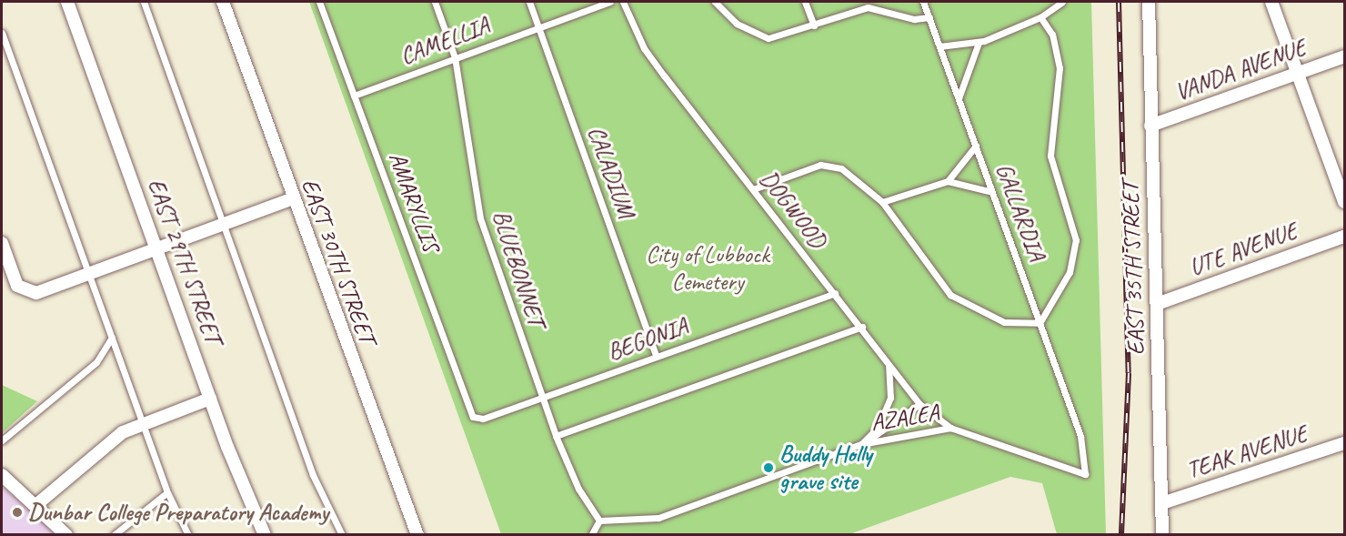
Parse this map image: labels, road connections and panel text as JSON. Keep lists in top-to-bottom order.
{
  "streets": {
    "street": [
      "VANDA AVENUE",
      "UTE AVENUE",
      "EAST 29TH STREET",
      "EAST 30TH STREET",
      "EAST 35TH STREET",
      "TEAK AVENUE"
    ],
    "lane": [
      "CAMELLIA",
      "CALADIUM",
      "AMARYLLIS",
      "DOGWOOD",
      "GALLARDIA",
      "BLUEBONNET",
      "BEGONIA",
      "AZALEA"
    ]
  },
  "crossings": [
    ["CAMELLIA", "CALADIUM"],
    ["CAMELLIA", "AMARYLLIS"],
    ["CAMELLIA", "BLUEBONNET"],
    ["VANDA AVENUE", "EAST 35TH STREET"],
    ["CALADIUM", "BEGONIA"],
    ["AMARYLLIS", "BEGONIA"],
    ["DOGWOOD", "BEGONIA"],
    ["DOGWOOD", "AZALEA"],
    ["GALLARDIA", "AZALEA"],
    ["UTE AVENUE", "EAST 35TH STREET"],
    ["BLUEBONNET", "BEGONIA"],
    ["BLUEBONNET", "AZALEA"],
    ["EAST 35TH STREET", "TEAK AVENUE"]
  ],
  "parks": ["City of Lubbock Cemetery"],
  "places": ["Buddy Holly grave site", "Dunbar College Preparatory Academy"]
}
